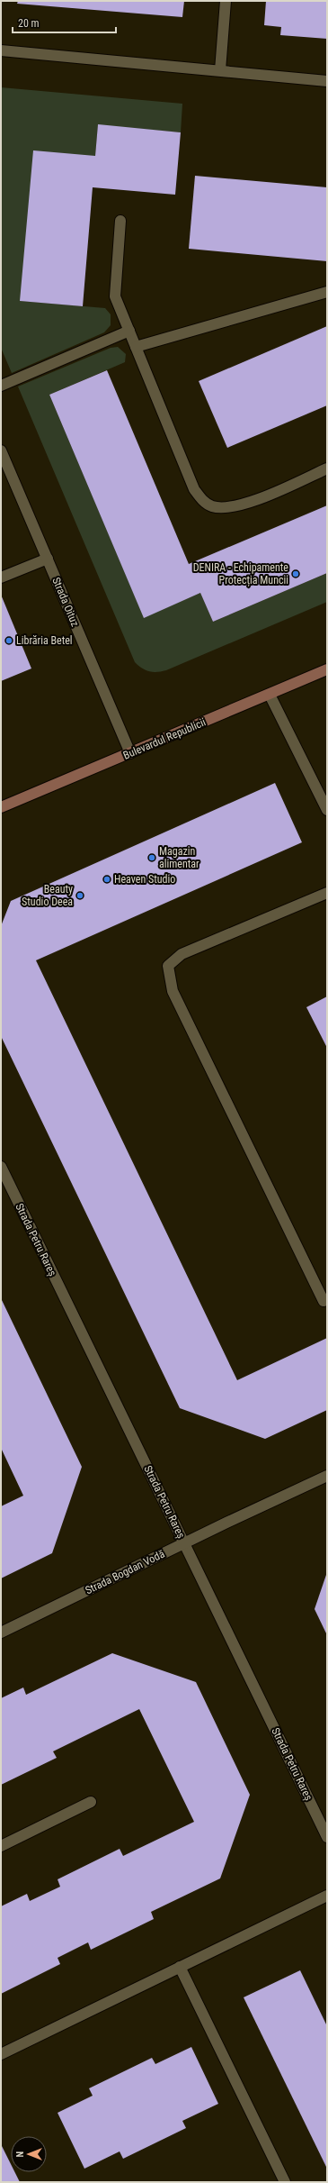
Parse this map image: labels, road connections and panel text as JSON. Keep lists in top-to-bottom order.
{
  "streets": {
    "street": [
      "Strada Oituz",
      "Bulevardul Republicii",
      "Strada Petru Rareș",
      "Strada Bogdan Vodă"
    ]
  },
  "crossings": [
    ["Strada Oituz", "Bulevardul Republicii"],
    ["Strada Petru Rareș", "Strada Bogdan Vodă"]
  ],
  "places": [
    "DENIRA - Echipamente Protecția Muncii",
    "Librăria Betel",
    "Magazin alimentar",
    "Heaven Studio",
    "Beauty Studio Deea"
  ],
  "scale_bar": "20 m",
  "north": "left"
}
